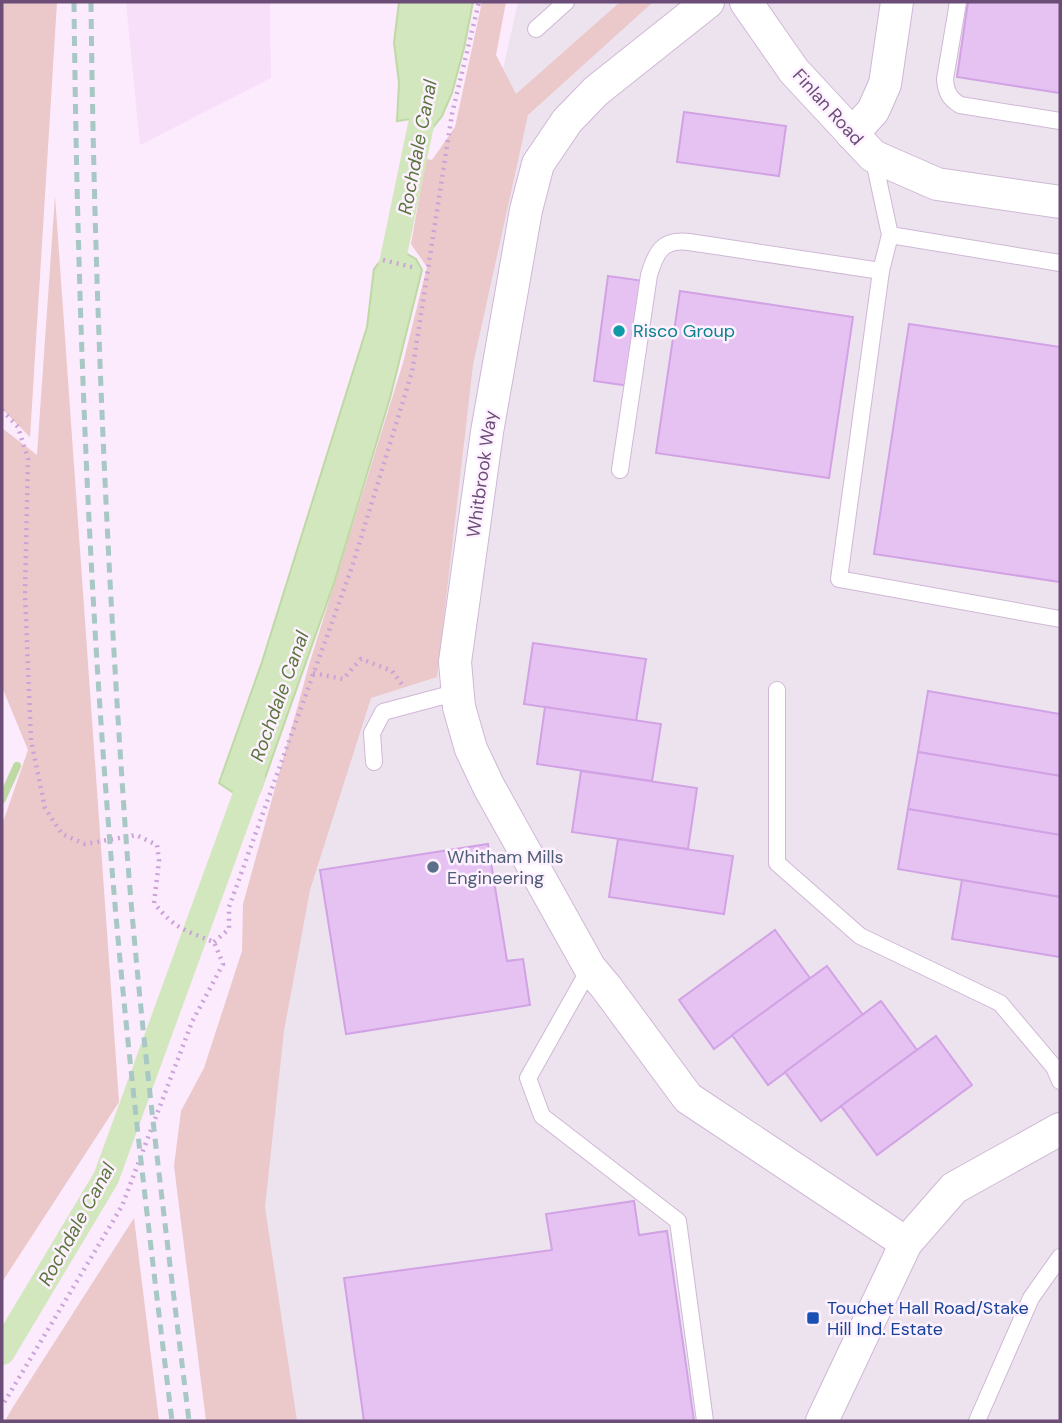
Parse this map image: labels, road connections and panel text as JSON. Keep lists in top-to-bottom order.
{
  "streets": {
    "street": ["Finlan Road", "Whitbrook Way"]
  },
  "water": ["Rochdale Canal"],
  "places": {
    "other": ["Risco Group", "Whitham Mills Engineering"],
    "transit": ["Touchet Hall Road/Stake Hill Ind. Estate"]
  }
}
